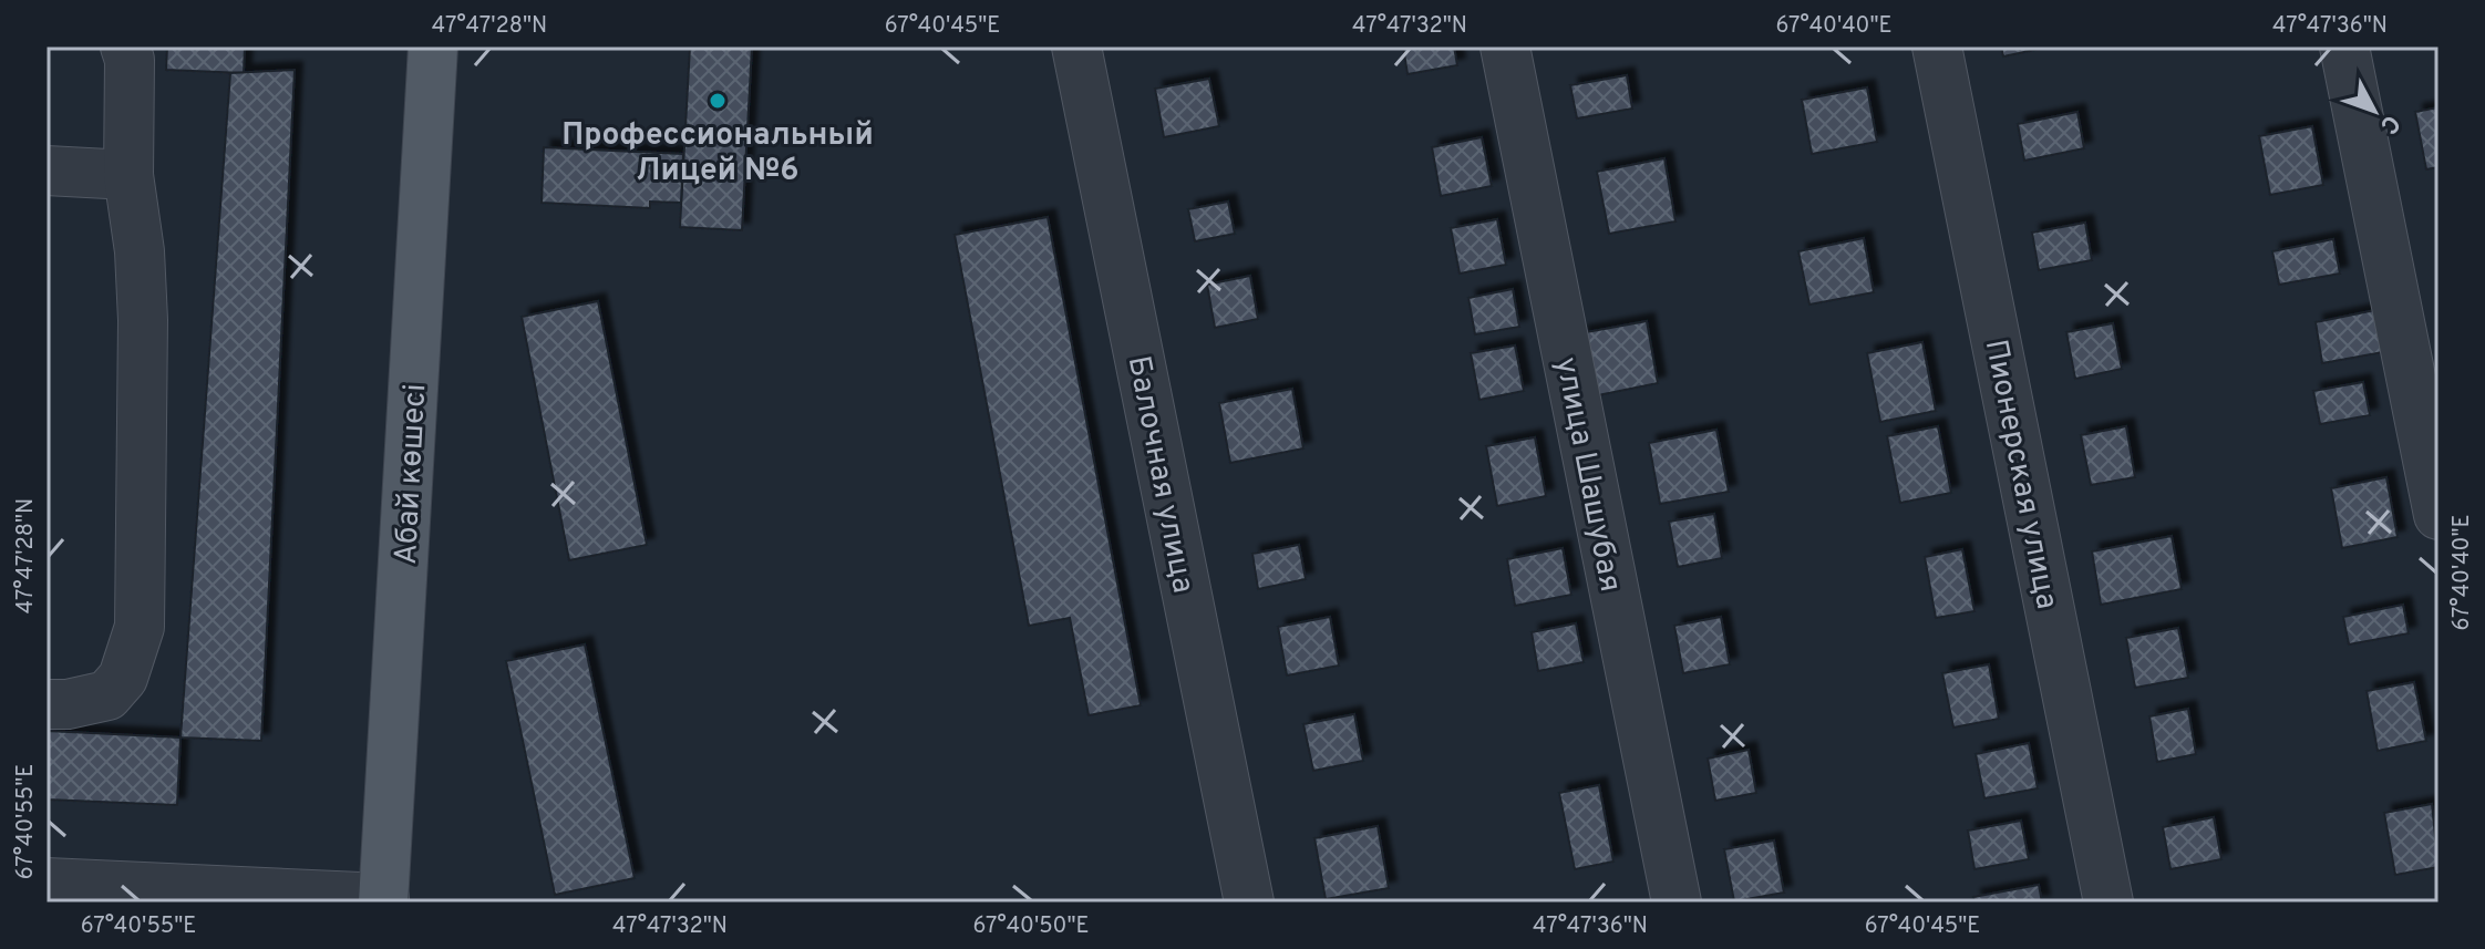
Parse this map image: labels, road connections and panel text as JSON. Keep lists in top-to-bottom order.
{
  "streets": {
    "main road": ["Абай көшесі"],
    "street": ["Балочная улица", "улица Шашубая", "Пионерская улица"]
  },
  "places": ["Профессиональный Лицей №6"],
  "north": "bottom right",
  "coordinates": [
    "47°47'28\"N",
    "67°40'45\"E",
    "47°47'32\"N",
    "67°40'40\"E",
    "47°47'36\"N",
    "67°40'55\"E",
    "67°40'50\"E"
  ]
}
